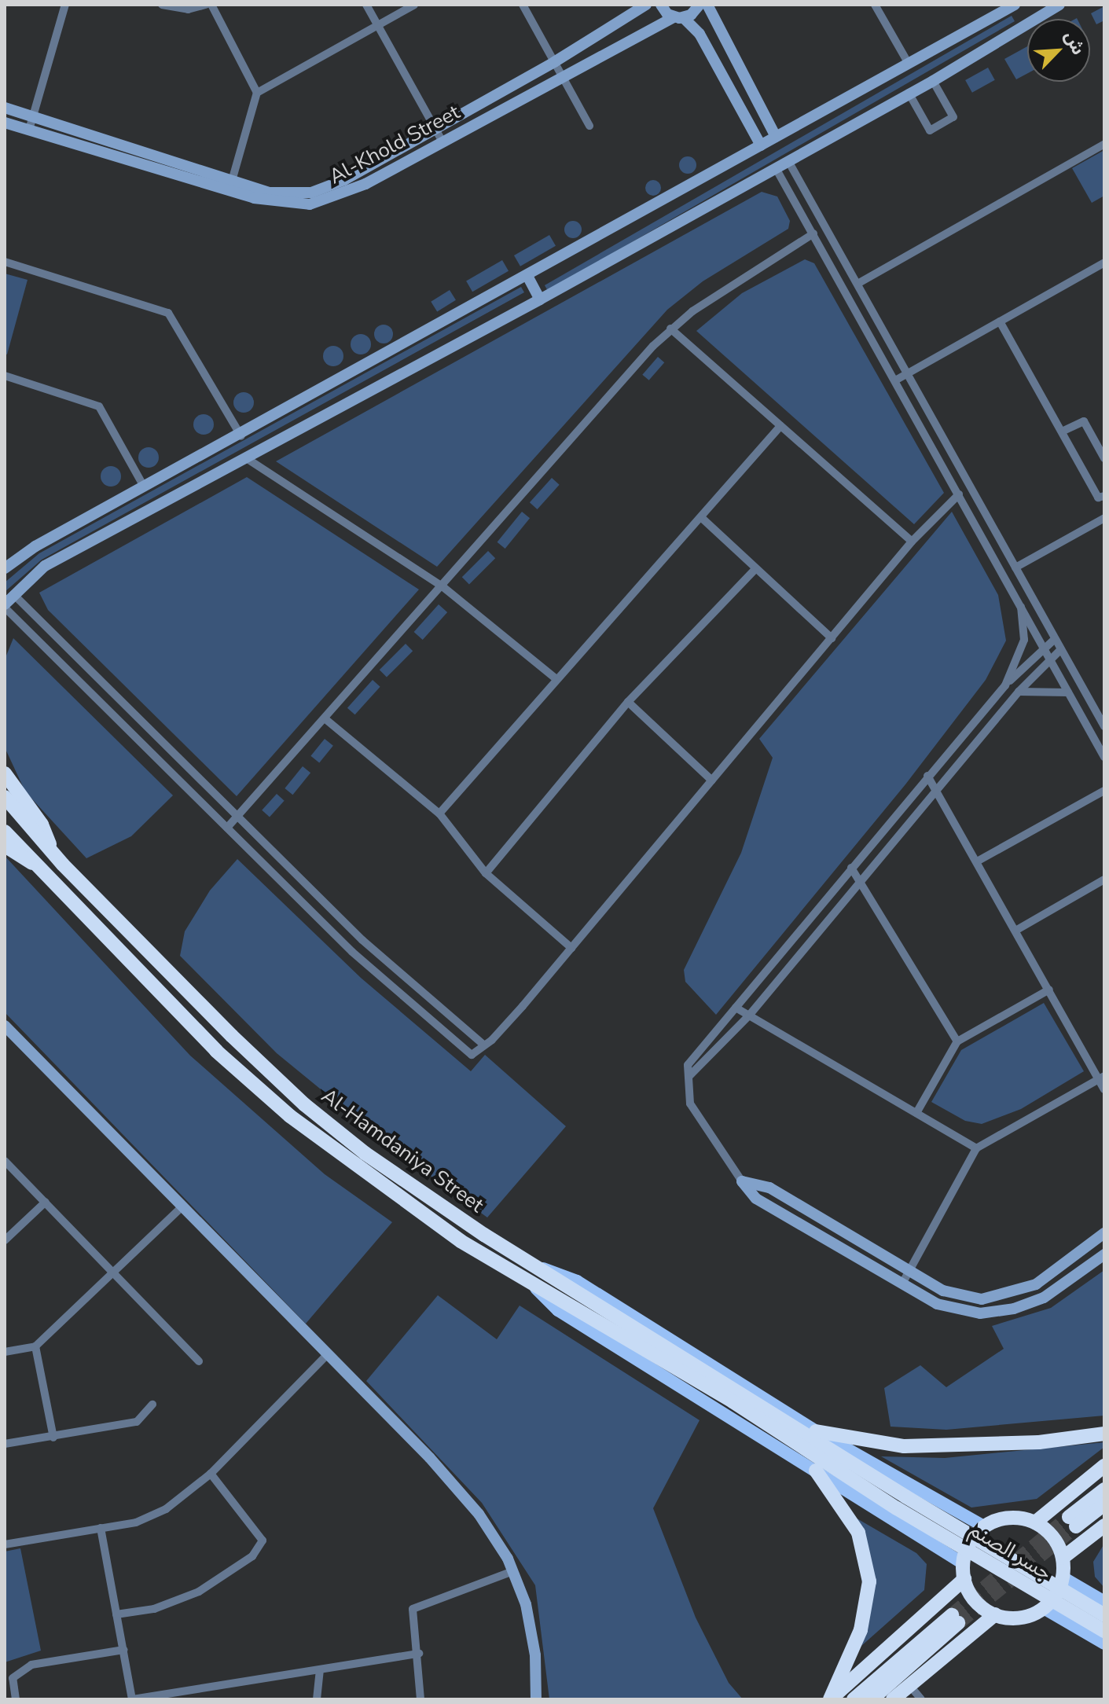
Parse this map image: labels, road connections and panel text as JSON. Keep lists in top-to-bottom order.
{
  "streets": {
    "highway": ["Al-Hamdaniya Street", "جسر الصنم"],
    "street": ["Al-Khold Street"]
  },
  "crossings": [
    ["Al-Hamdaniya Street", "جسر الصنم"]
  ],
  "north": "top right"
}
